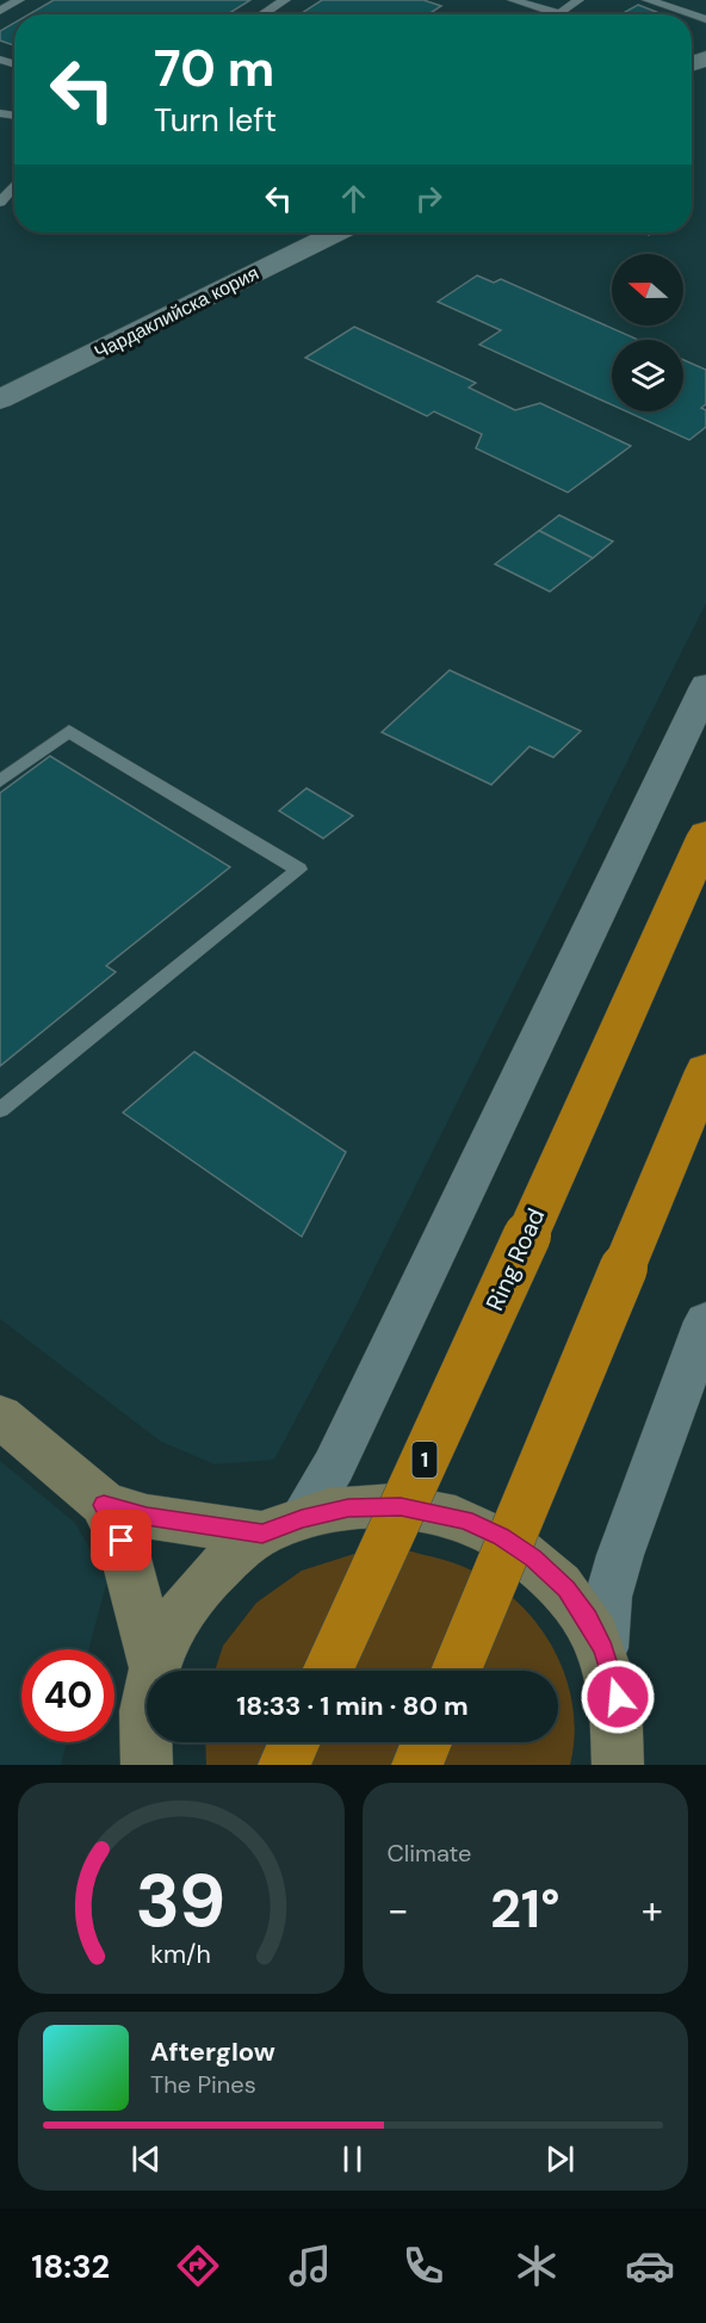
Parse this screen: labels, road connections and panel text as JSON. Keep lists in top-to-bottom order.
{
  "streets": {
    "highway": ["Ring Road", "1"],
    "street": ["Чардаклийска кория"]
  },
  "north": "left",
  "page": {
    "turn": ["70 m", "Turn left"],
    "limit": "40",
    "trip": "18:33 · 1 min · 80 m",
    "tile": "Climate",
    "heat": ["−", "21°", "+"],
    "song": ["Afterglow", "The Pines"],
    "tabs": "18:32",
    "gauge": ["39", "km/h"]
  }
}
